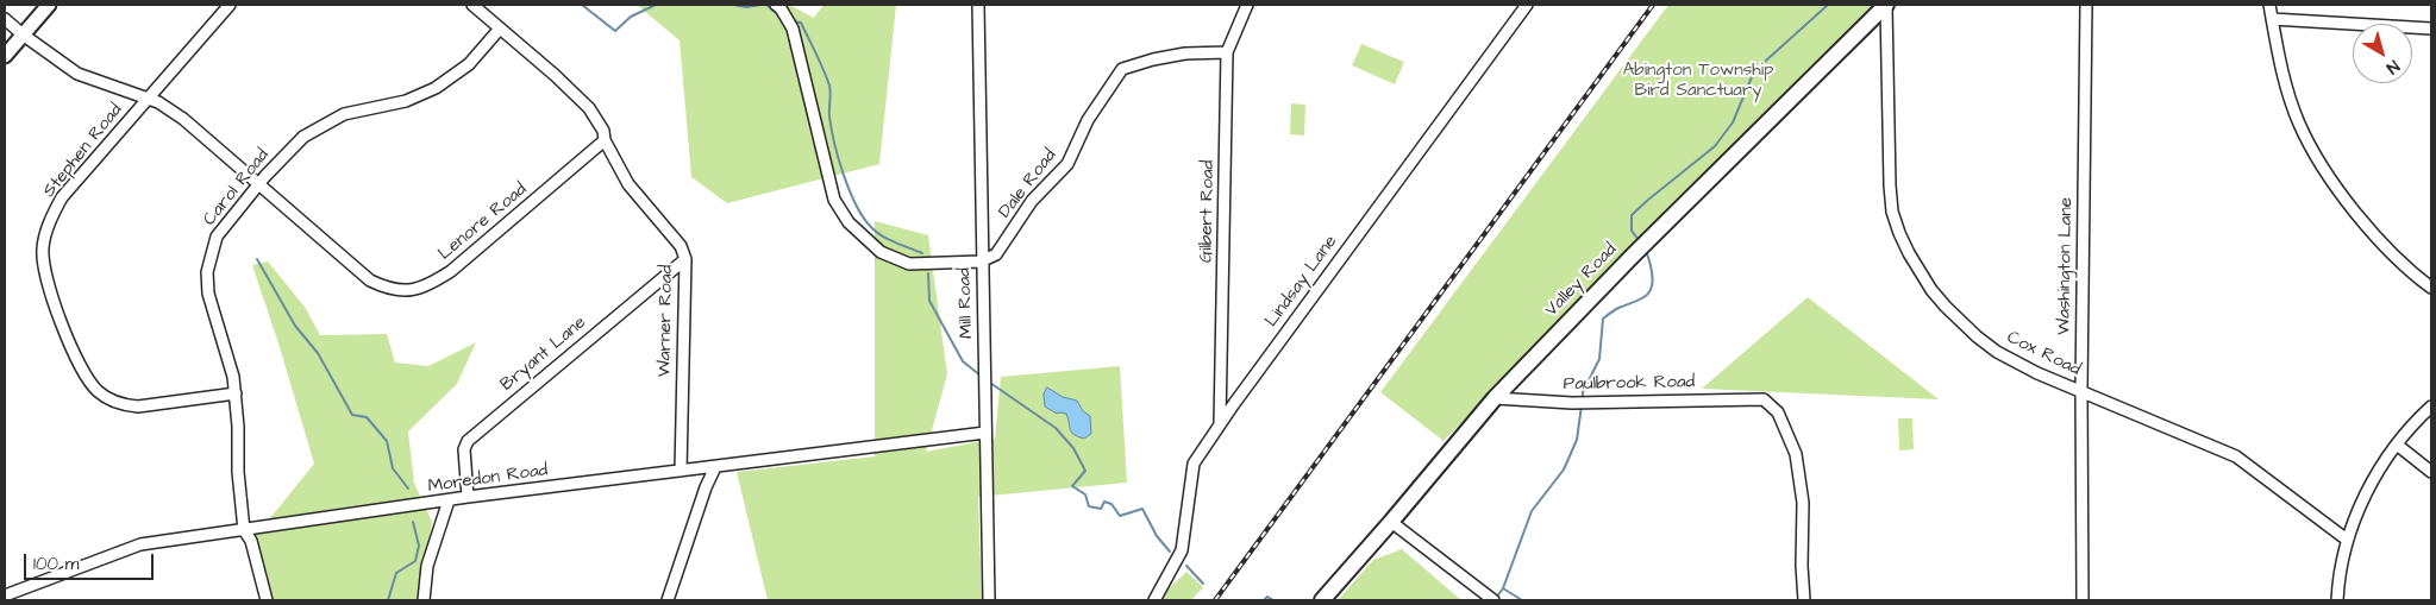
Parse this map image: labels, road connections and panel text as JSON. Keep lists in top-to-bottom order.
{
  "streets": {
    "main road": ["Valley Road"],
    "street": [
      "Stephen Road",
      "Dale Road",
      "Carol Road",
      "Gilbert Road",
      "Lenore Road",
      "Washington Lane",
      "Lindsay Lane",
      "Mill Road",
      "Warner Road",
      "Bryant Lane",
      "Cox Road",
      "Paulbrook Road",
      "Moredon Road"
    ]
  },
  "crossings": [
    ["Stephen Road", "Carol Road"],
    ["Dale Road", "Gilbert Road"],
    ["Dale Road", "Mill Road"],
    ["Carol Road", "Lenore Road"],
    ["Carol Road", "Warner Road"],
    ["Carol Road", "Moredon Road"],
    ["Gilbert Road", "Lindsay Lane"],
    ["Lenore Road", "Warner Road"],
    ["Washington Lane", "Cox Road"],
    ["Valley Road", "Cox Road"],
    ["Valley Road", "Paulbrook Road"],
    ["Mill Road", "Moredon Road"],
    ["Warner Road", "Bryant Lane"],
    ["Warner Road", "Moredon Road"],
    ["Bryant Lane", "Moredon Road"]
  ],
  "parks": ["Abington Township Bird Sanctuary"],
  "scale_bar": "100 m",
  "north": "bottom right"
}
